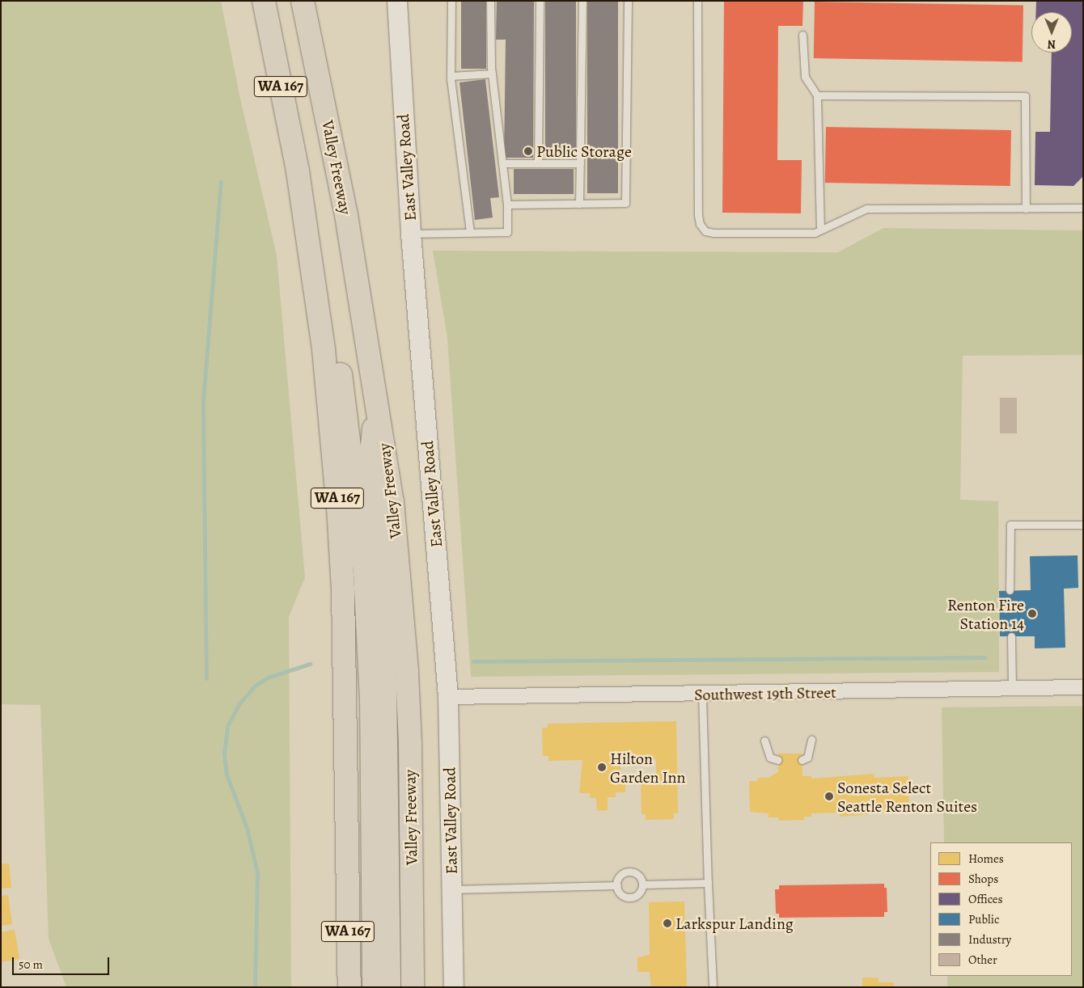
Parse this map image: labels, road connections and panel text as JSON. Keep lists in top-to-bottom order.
{
  "streets": {
    "highway": ["WA 167", "Valley Freeway"],
    "street": ["East Valley Road", "Southwest 19th Street"]
  },
  "crossings": [
    ["East Valley Road", "Southwest 19th Street"]
  ],
  "places": [
    "Public Storage",
    "Renton Fire Station 14",
    "Hilton Garden Inn",
    "Sonesta Select Seattle Renton Suites",
    "Larkspur Landing"
  ],
  "legend": [
    "Homes",
    "Shops",
    "Offices",
    "Public",
    "Industry",
    "Other"
  ],
  "scale_bar": "50 m",
  "north": "bottom"
}
